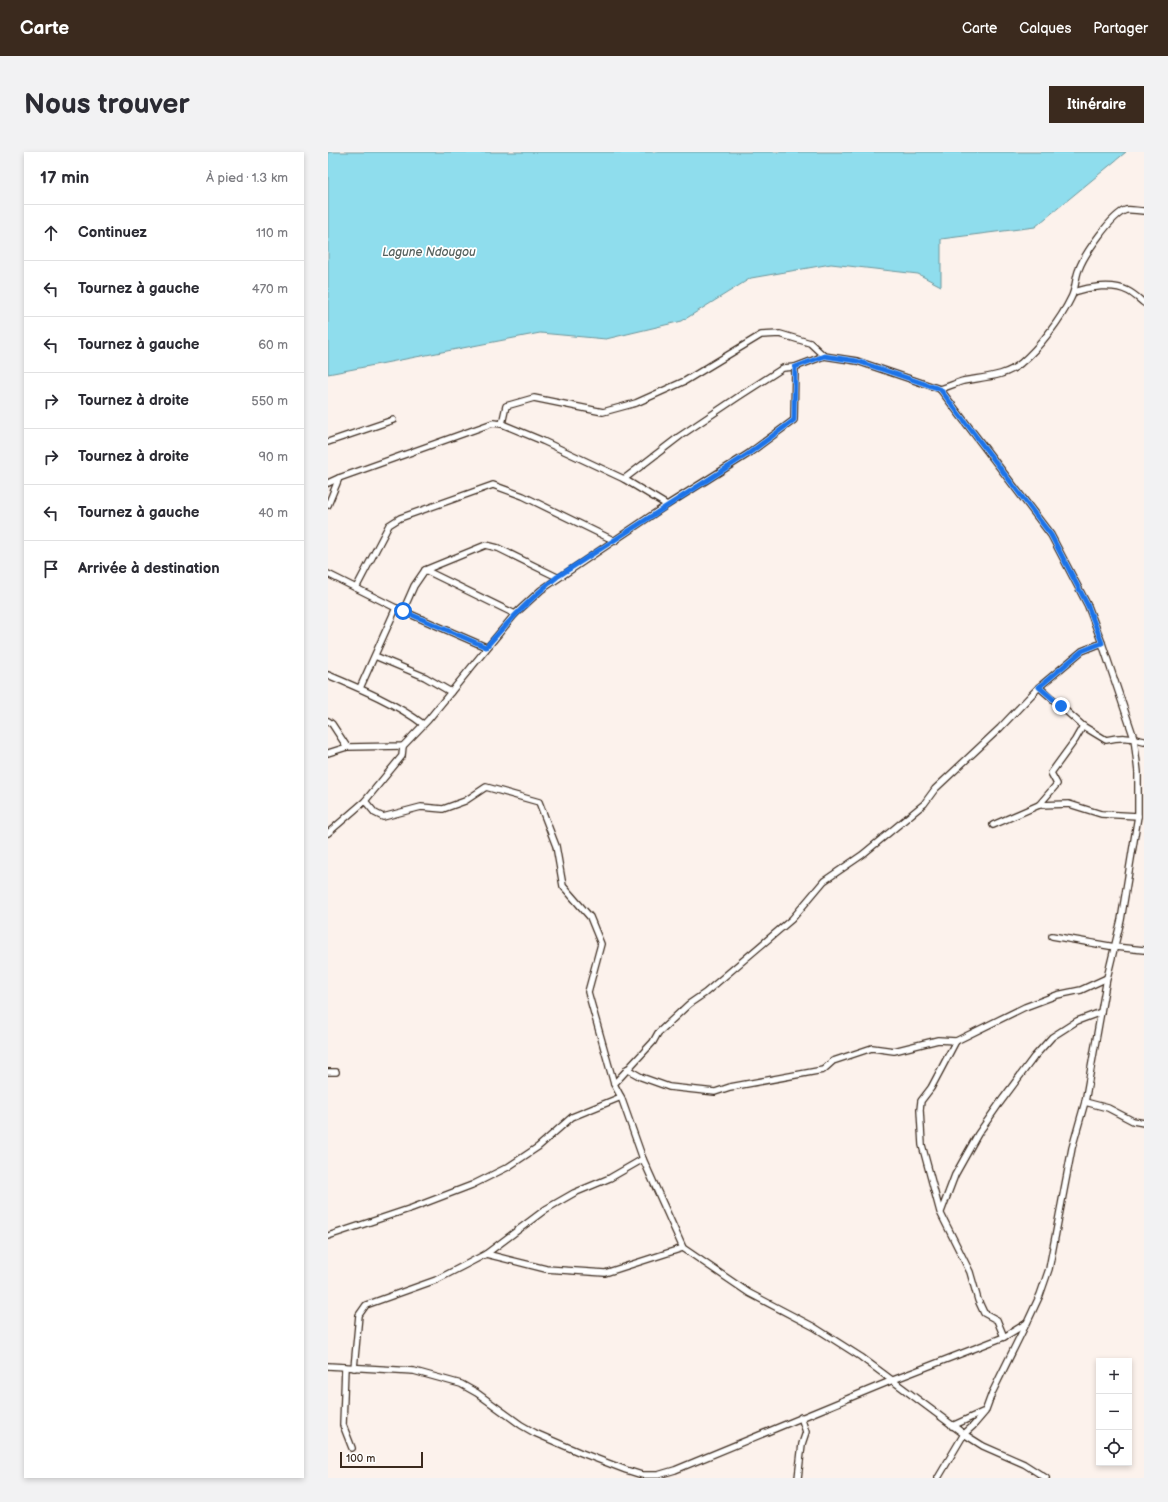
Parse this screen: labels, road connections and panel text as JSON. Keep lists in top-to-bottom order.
{
  "water": ["Lagune Ndougou"],
  "scale_bar": "100 m",
  "page": {
    "header": "Carte",
    "nav": ["Carte", "Calques", "Partager"],
    "buttons": "Itinéraire",
    "title": "Nous trouver",
    "heading": ["17 min", "À pied · 1.3 km"],
    "list": [
      ["Continuez", "110 m"],
      ["Tournez à gauche", "470 m"],
      ["Tournez à gauche", "60 m"],
      ["Tournez à droite", "550 m"],
      ["Tournez à droite", "90 m"],
      ["Tournez à gauche", "40 m"],
      "Arrivée à destination"
    ],
    "map_buttons": ["+", "−"],
    "scale": "100 m"
  }
}
